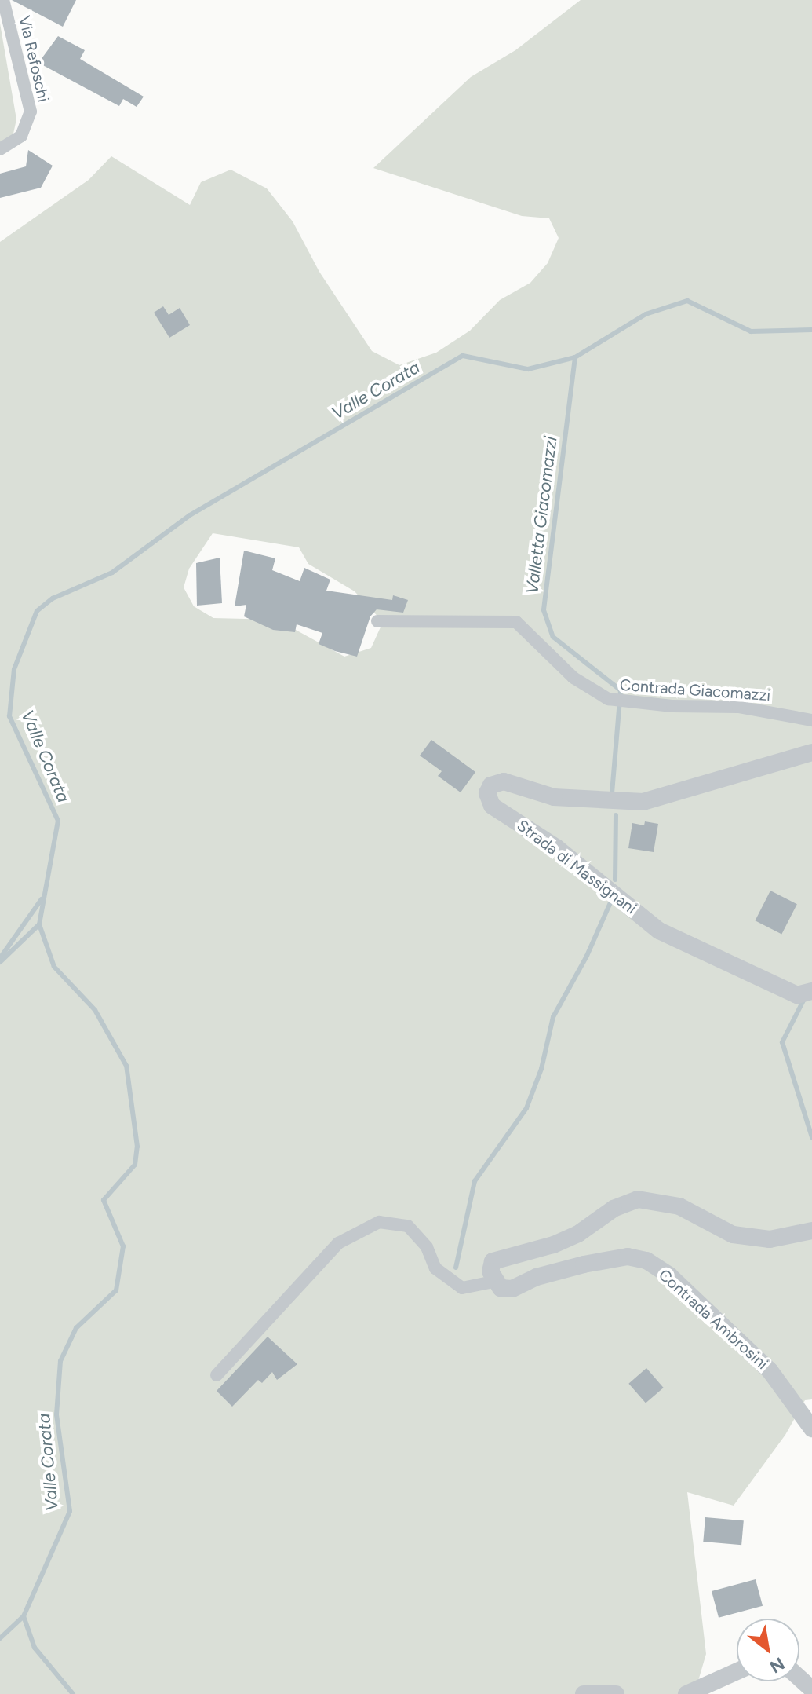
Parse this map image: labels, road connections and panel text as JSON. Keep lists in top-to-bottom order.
{
  "streets": {
    "street": [
      "Via Refoschi",
      "Contrada Giacomazzi",
      "Strada di Massignani",
      "Contrada Ambrosini"
    ]
  },
  "water": ["Valle Corata", "Valletta Giacomazzi"],
  "north": "bottom right"
}
